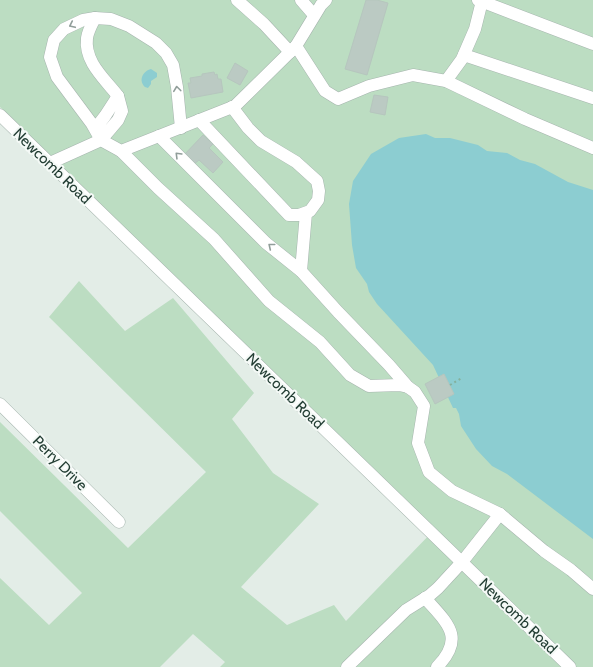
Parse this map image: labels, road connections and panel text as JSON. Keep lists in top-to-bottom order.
{
  "streets": {
    "street": ["Newcomb Road", "Perry Drive"]
  }
}
